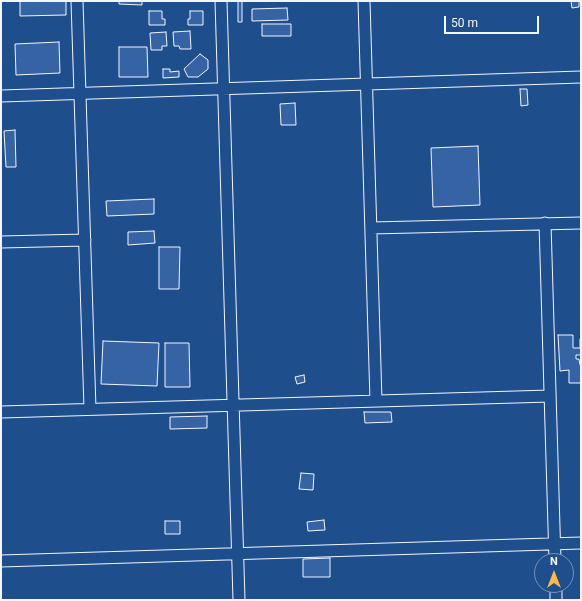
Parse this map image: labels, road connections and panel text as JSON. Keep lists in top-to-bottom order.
{
  "scale_bar": "50 m",
  "north": "top"
}
